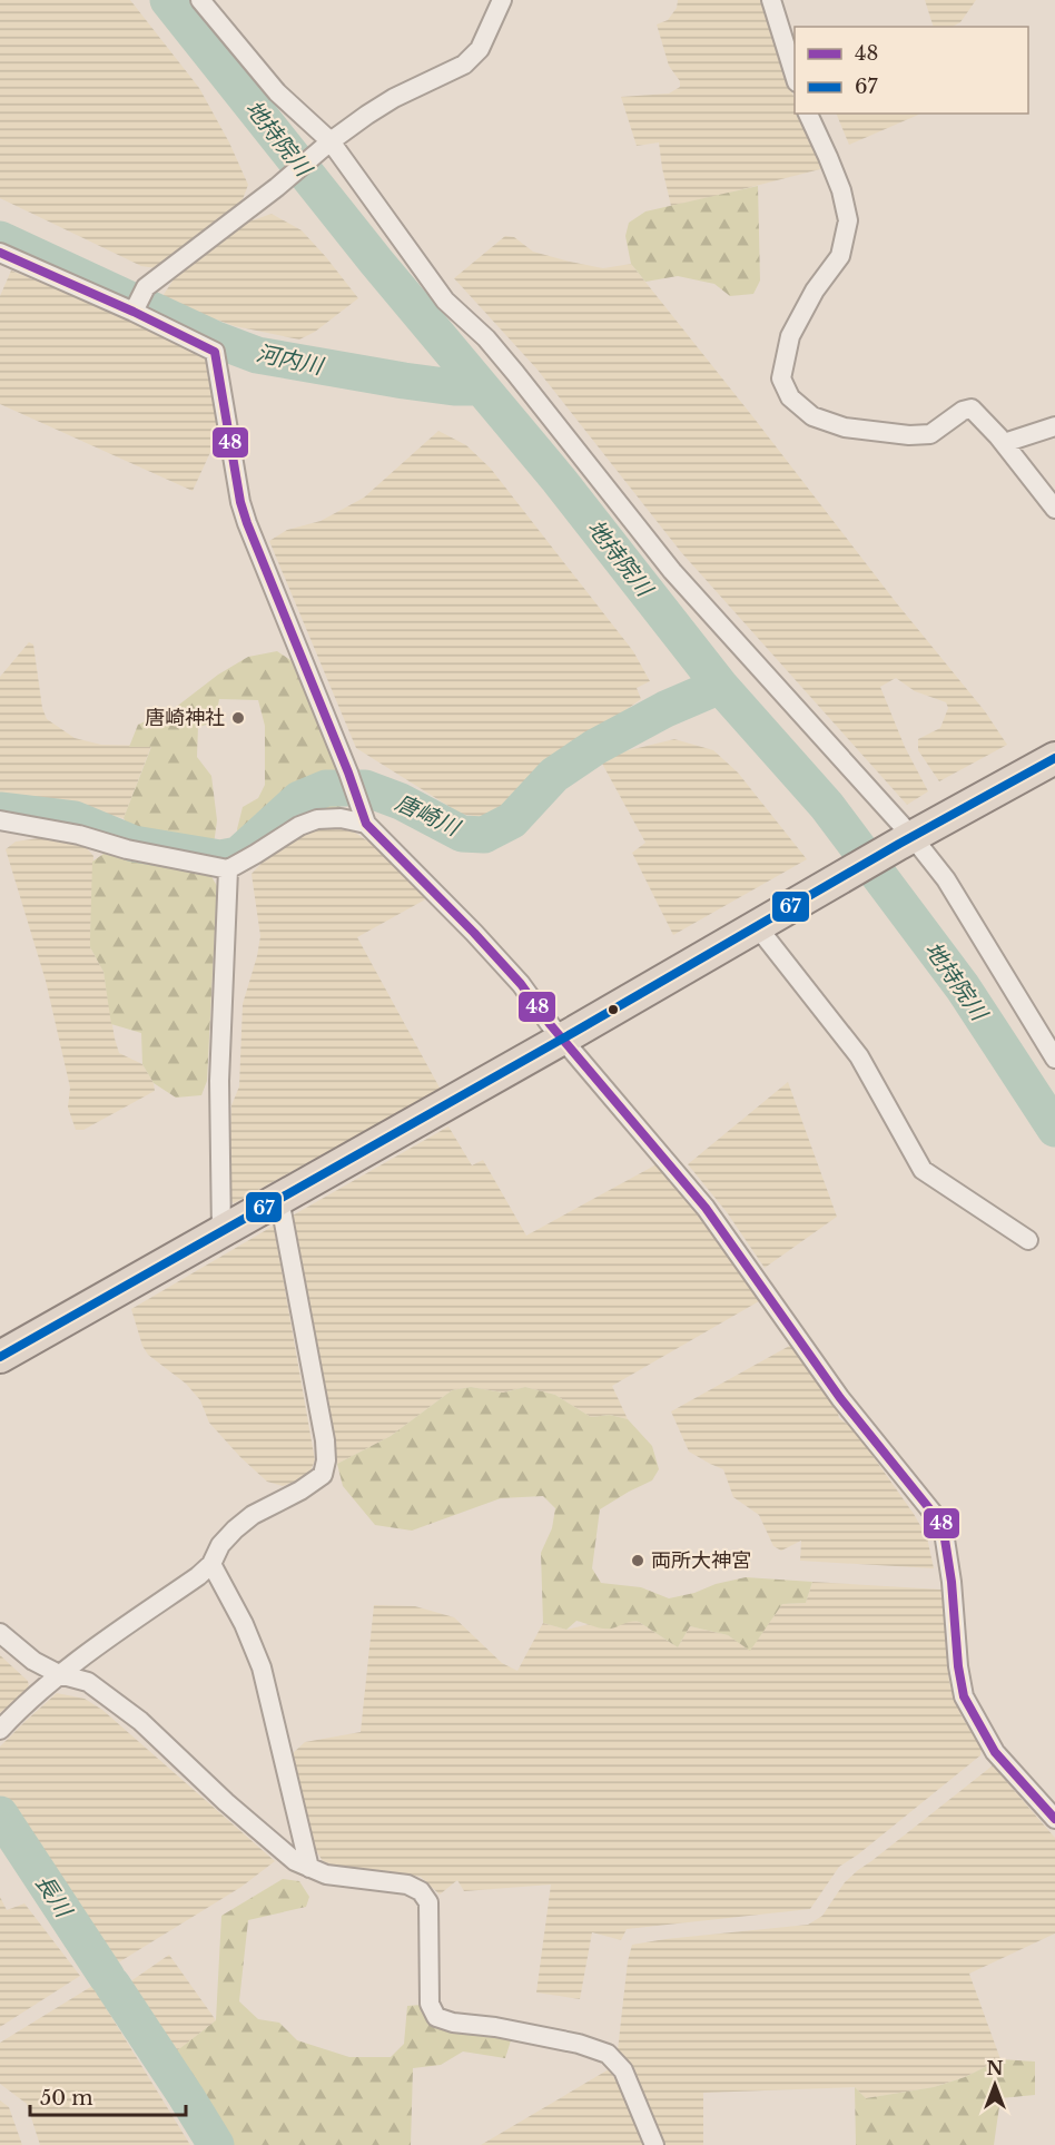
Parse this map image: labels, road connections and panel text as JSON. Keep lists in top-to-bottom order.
{
  "water": [
    "地持院川",
    "河内川",
    "唐崎川",
    "長川"
  ],
  "places": ["唐崎神社", "両所大神宮"],
  "lines": ["transit line 48", "transit line 67"],
  "legend": ["48", "67"],
  "scale_bar": "50 m",
  "north": "top"
}
